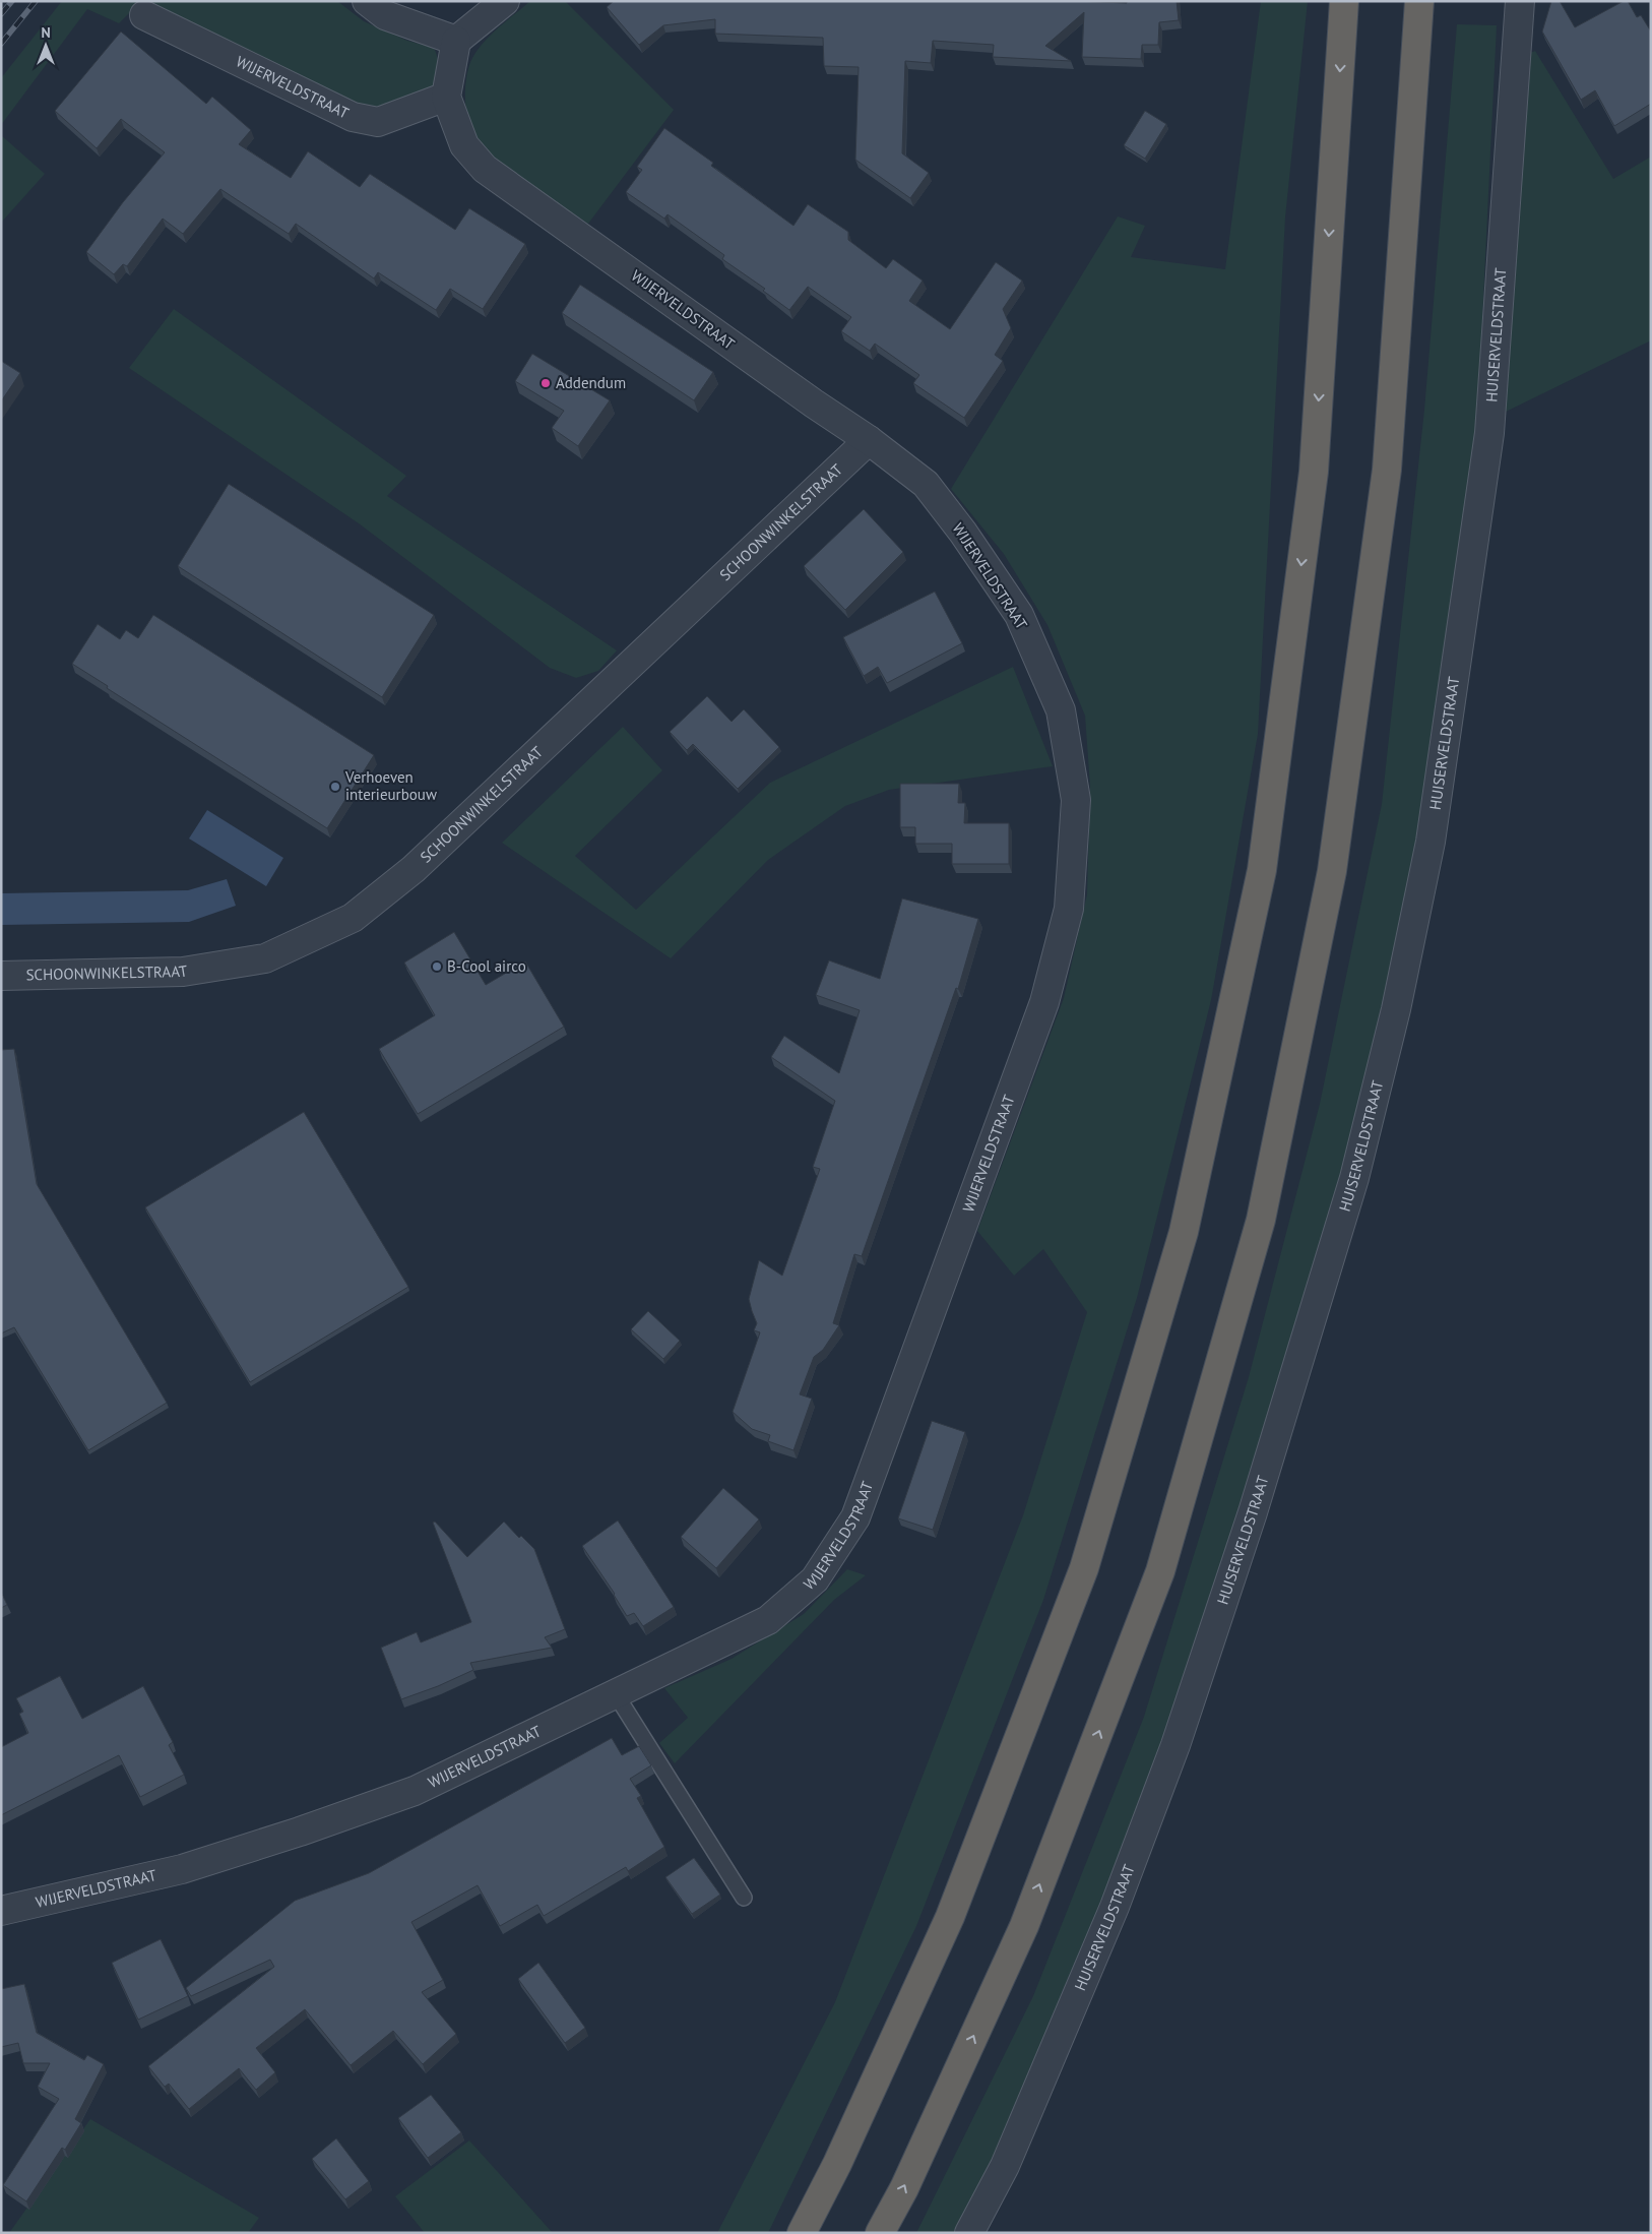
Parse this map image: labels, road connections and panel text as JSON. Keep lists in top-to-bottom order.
{
  "streets": {
    "street": ["WIJERVELDSTRAAT", "HUISERVELDSTRAAT", "SCHOONWINKELSTRAAT"]
  },
  "crossings": [
    ["WIJERVELDSTRAAT", "SCHOONWINKELSTRAAT"]
  ],
  "places": ["Addendum", "Verhoeven interieurbouw", "B-Cool airco"],
  "north": "top"
}
